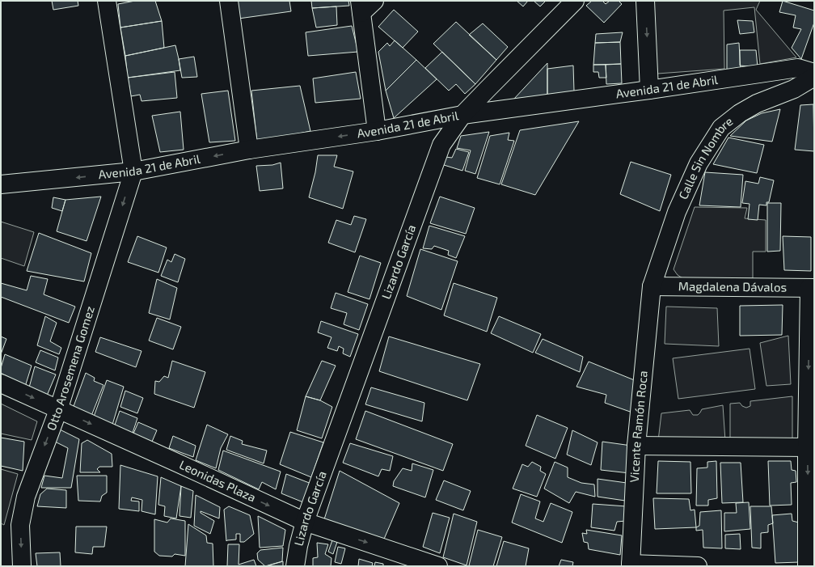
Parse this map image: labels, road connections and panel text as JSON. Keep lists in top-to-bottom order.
{
  "streets": {
    "street": [
      "Avenida 21 de Abril",
      "Calle Sin Nombre",
      "Lizardo García",
      "Magdalena Dávalos",
      "Otto Arosemena Gomez",
      "Vicente Ramón Roca",
      "Leonidas Plaza"
    ]
  },
  "crossings": [
    ["Avenida 21 de Abril", "Lizardo García"],
    ["Avenida 21 de Abril", "Otto Arosemena Gomez"],
    ["Calle Sin Nombre", "Magdalena Dávalos"],
    ["Calle Sin Nombre", "Vicente Ramón Roca"],
    ["Lizardo García", "Leonidas Plaza"],
    ["Magdalena Dávalos", "Vicente Ramón Roca"],
    ["Otto Arosemena Gomez", "Leonidas Plaza"]
  ],
  "one_way": ["Avenida 21 de Abril", "Otto Arosemena Gomez", "Leonidas Plaza"]
}
